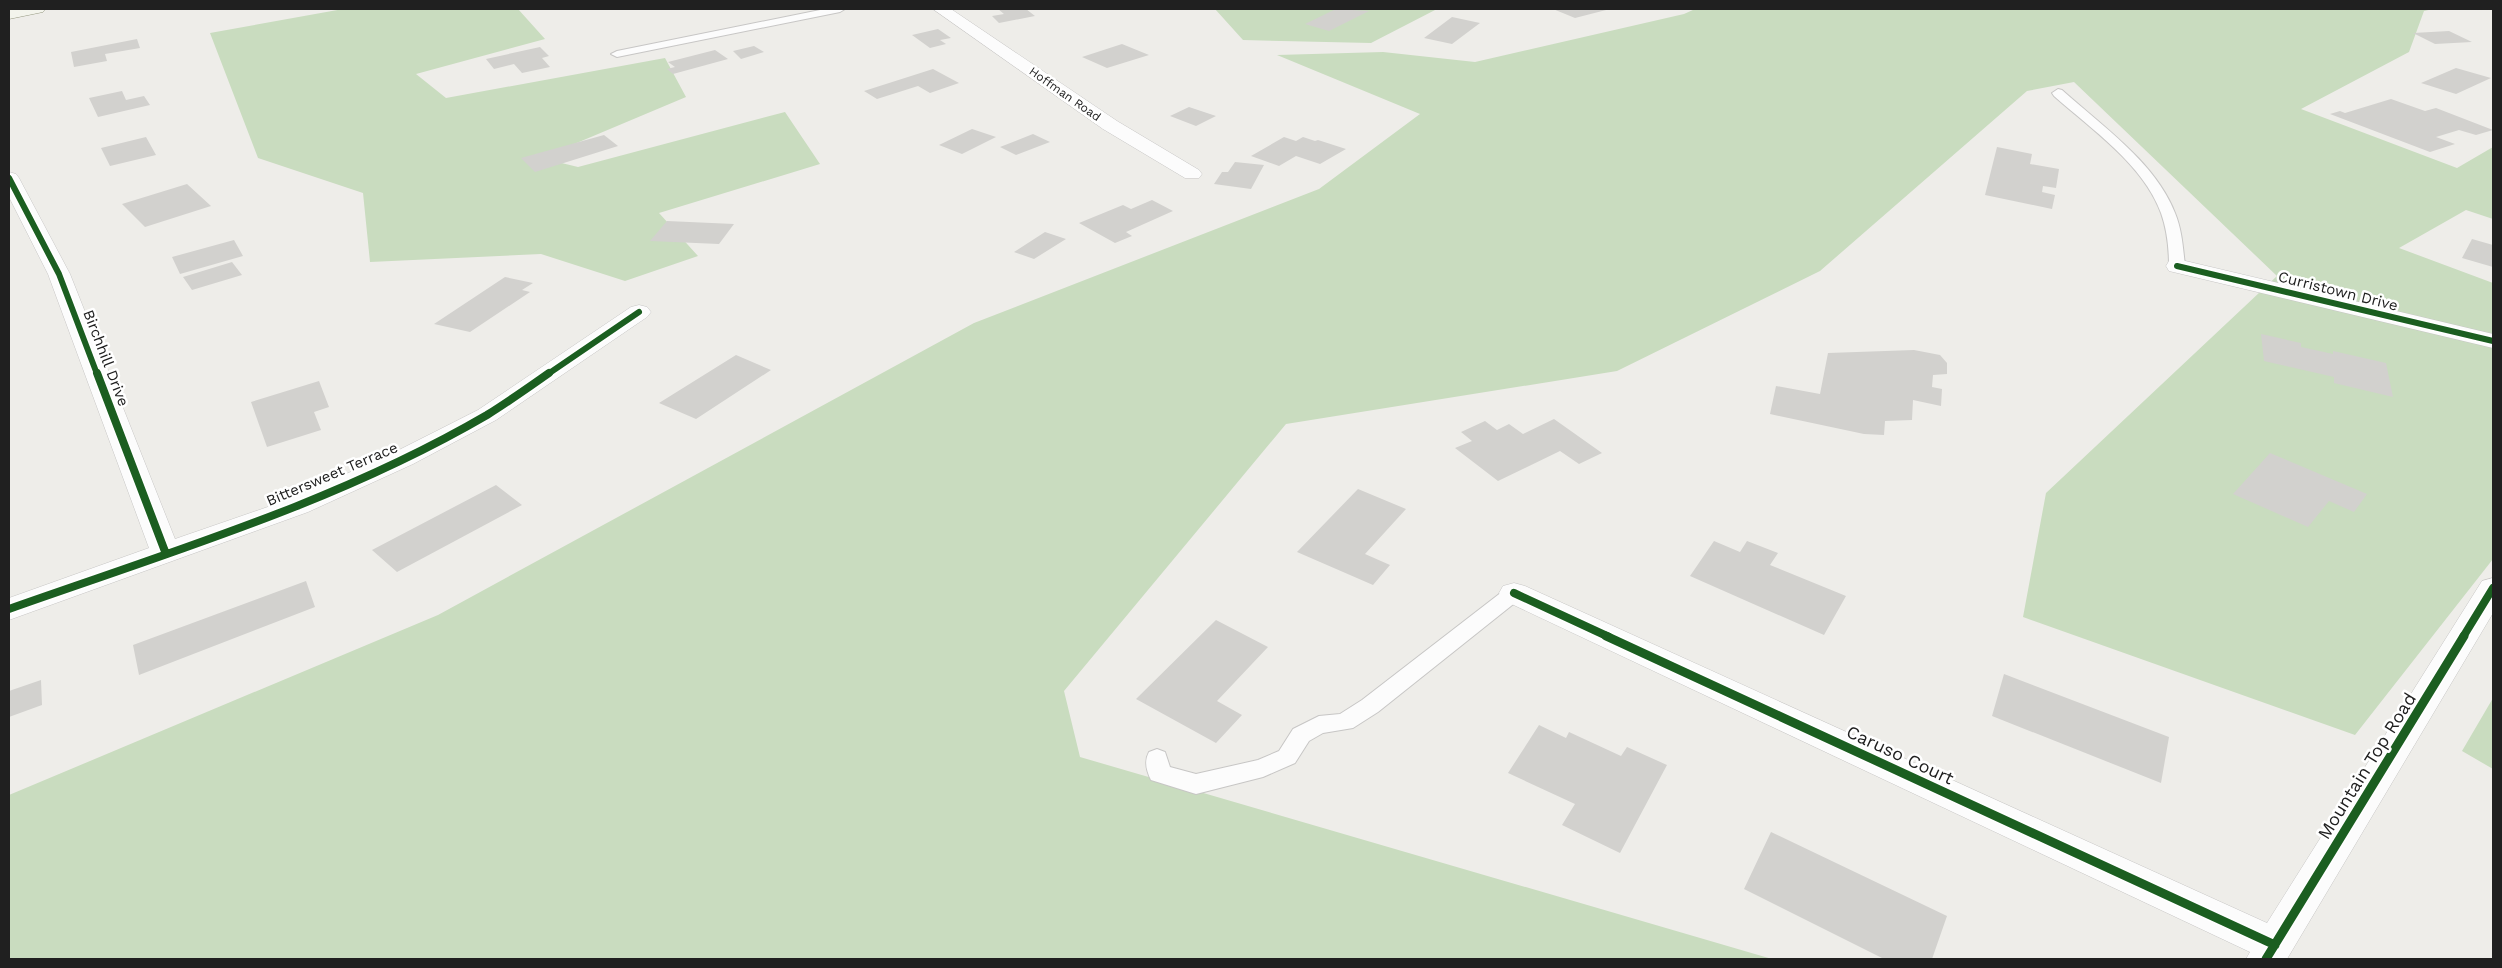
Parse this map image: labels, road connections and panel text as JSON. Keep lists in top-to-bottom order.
{
  "streets": {
    "street": [
      "Hoffman Road",
      "Curristown Drive",
      "Birchhill Drive",
      "Bittersweet Terrace",
      "Caruso Court",
      "Mountain Top Road"
    ]
  },
  "crossings": [
    ["Birchhill Drive", "Bittersweet Terrace"],
    ["Caruso Court", "Mountain Top Road"]
  ]
}
